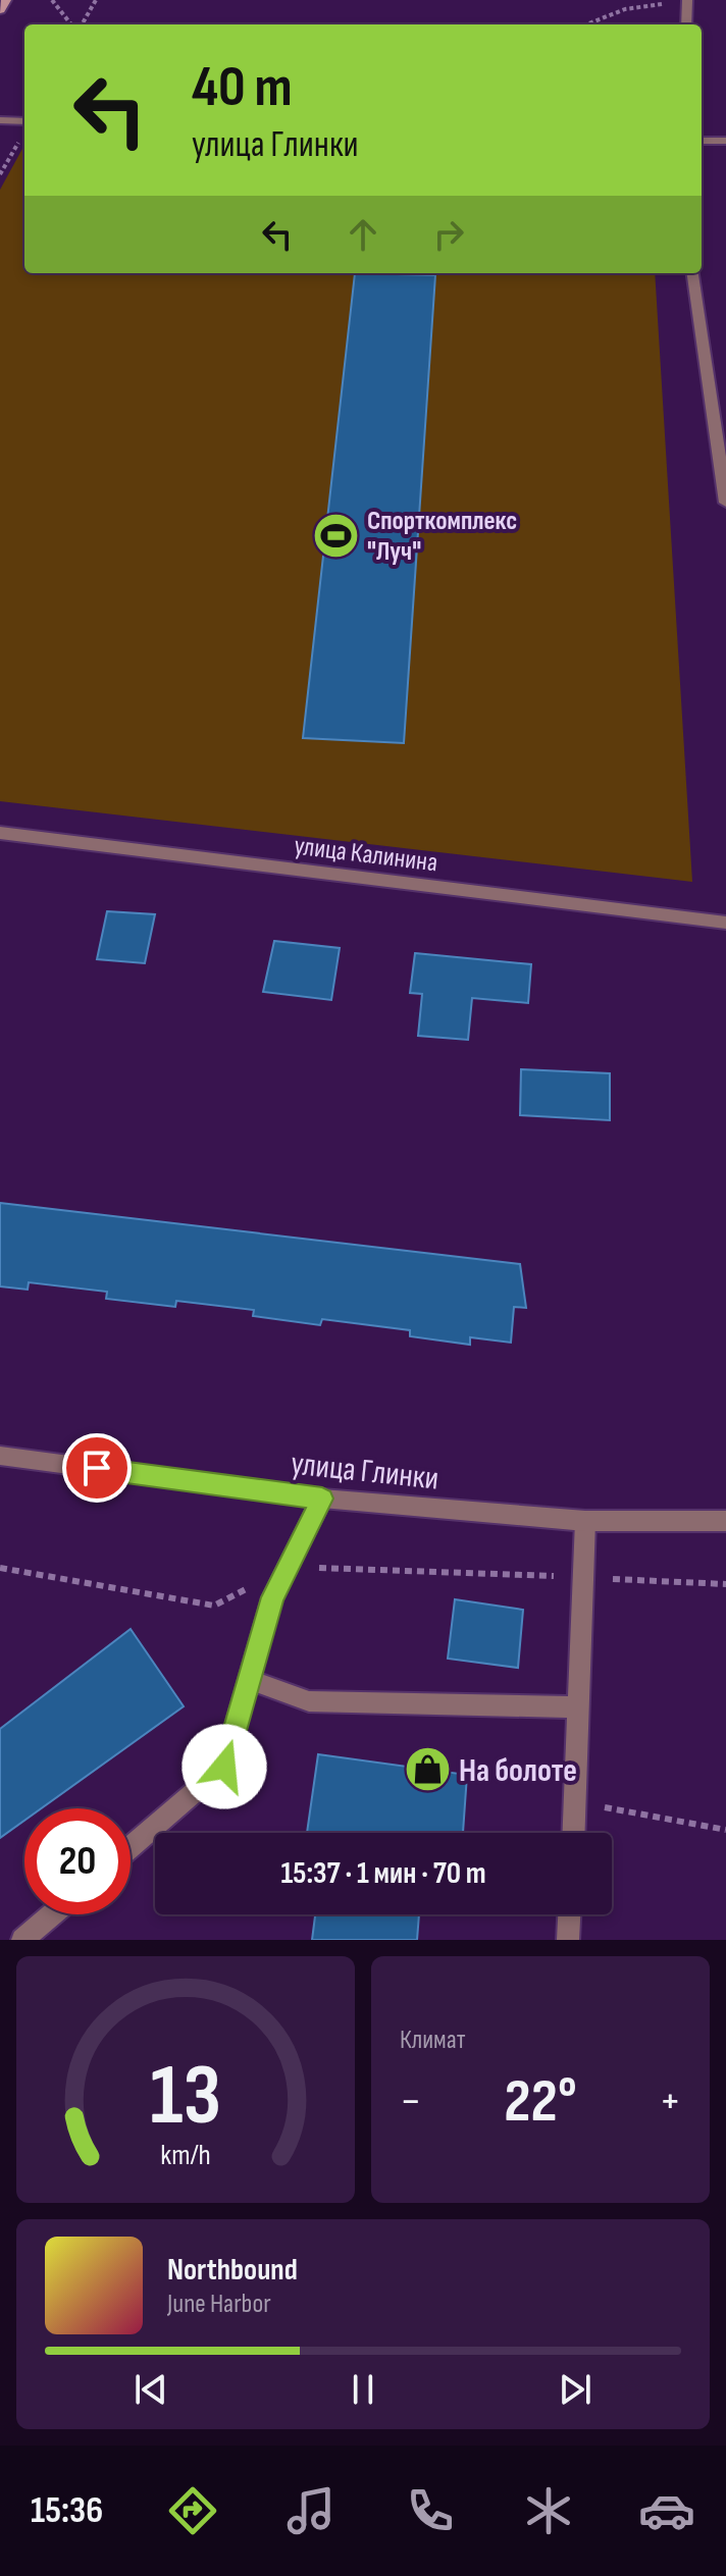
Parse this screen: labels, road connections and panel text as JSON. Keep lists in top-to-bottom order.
{
  "streets": {
    "street": ["улица Калинина", "улица Глинки"]
  },
  "places": {
    "sports": ["Спорткомплекс \"Луч\""],
    "shop": ["На болоте"]
  },
  "page": {
    "turn": ["40 m", "улица Глинки"],
    "limit": "20",
    "trip": "15:37 · 1 мин · 70 m",
    "tile": "Климат",
    "heat": ["−", "22°", "+"],
    "song": ["Northbound", "June Harbor"],
    "tabs": "15:36",
    "gauge": ["13", "km/h"]
  }
}
